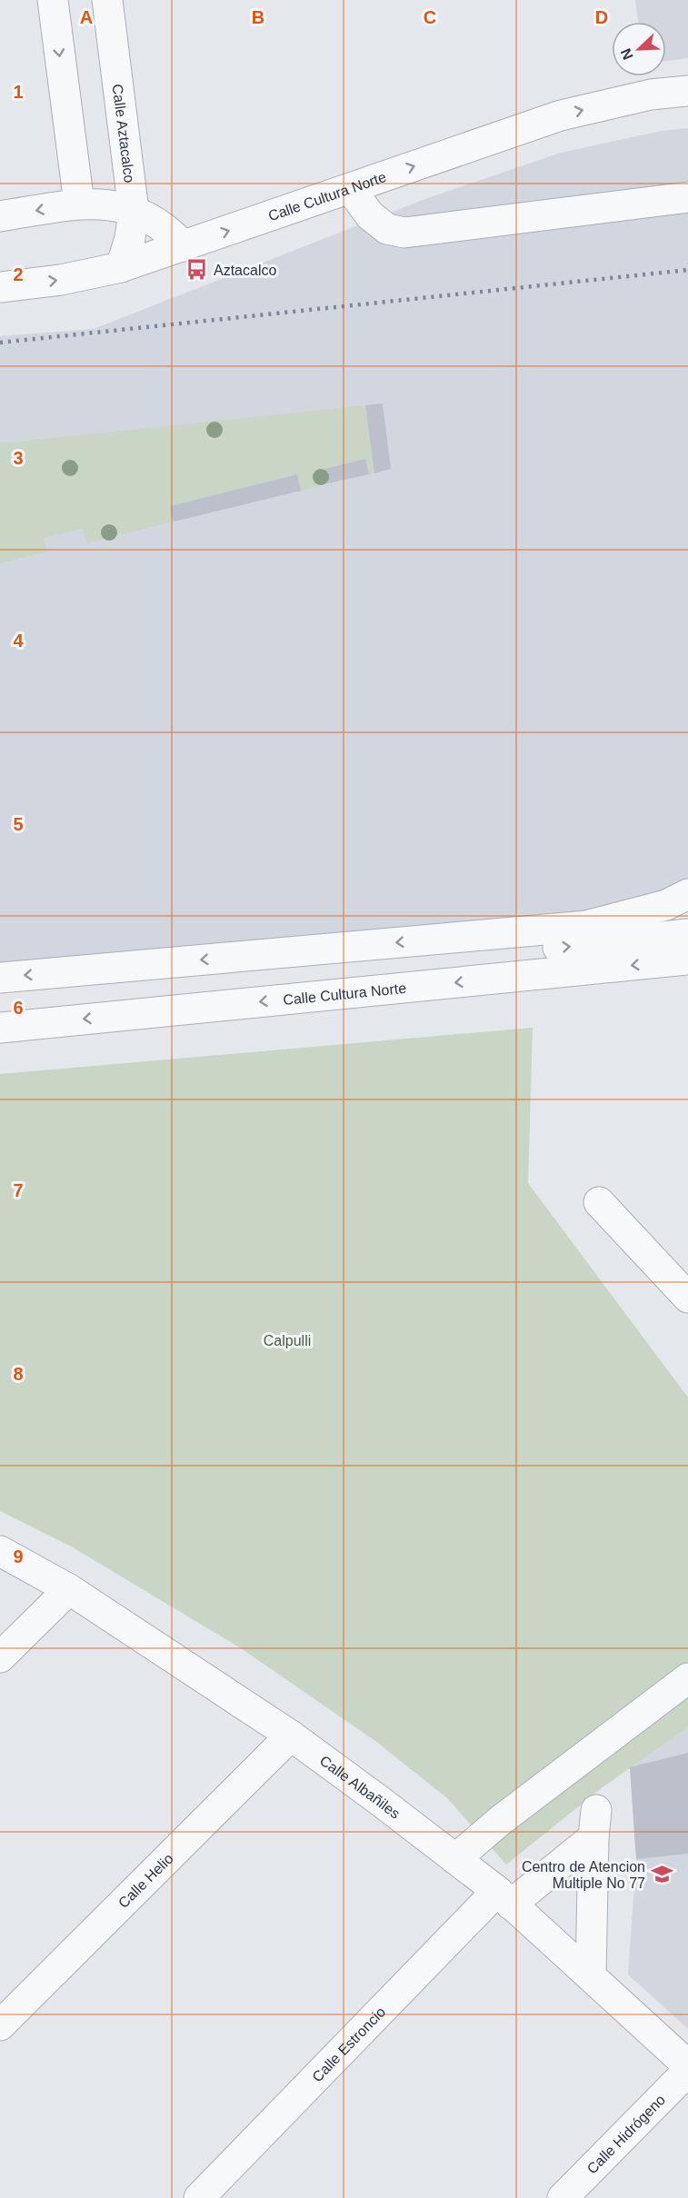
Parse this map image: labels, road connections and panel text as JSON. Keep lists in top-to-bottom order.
{
  "streets": {
    "street": [
      "Calle Aztacalco",
      "Calle Cultura Norte",
      "Calle Albañiles",
      "Calle Helio",
      "Calle Estroncio",
      "Calle Hidrógeno"
    ]
  },
  "crossings": [
    ["Calle Aztacalco", "Calle Cultura Norte"],
    ["Calle Albañiles", "Calle Helio"],
    ["Calle Albañiles", "Calle Estroncio"]
  ],
  "parks": ["Calpulli"],
  "places": {
    "bus stop": ["Aztacalco"],
    "school or university": ["Centro de Atencion Multiple No 77"]
  },
  "north": "bottom left",
  "grid": {
    "columns": [
      "A",
      "B",
      "C",
      "D"
    ],
    "rows": [
      "1",
      "2",
      "3",
      "4",
      "5",
      "6",
      "7",
      "8",
      "9"
    ]
  }
}
